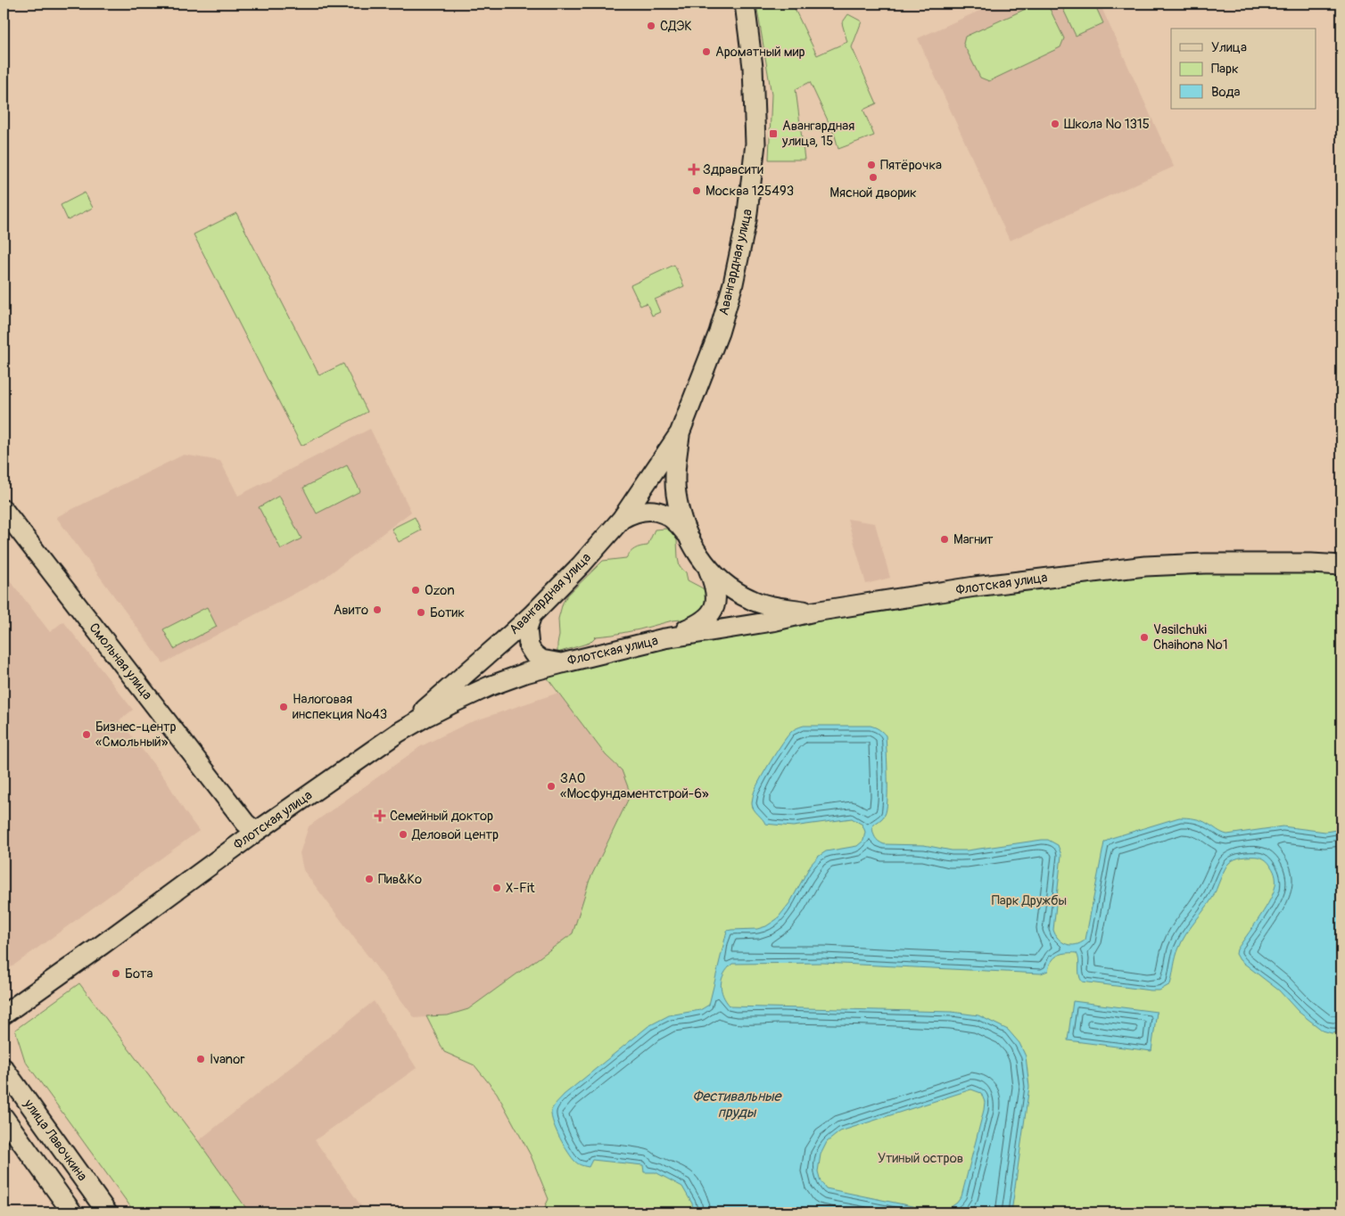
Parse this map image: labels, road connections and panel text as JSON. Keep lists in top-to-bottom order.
{
  "streets": {
    "street": [
      "Авангардная улица",
      "Флотская улица",
      "Смольная улица",
      "улица Лавочкина"
    ]
  },
  "crossings": [
    ["Авангардная улица", "Флотская улица"],
    ["Флотская улица", "Смольная улица"]
  ],
  "water": ["Фестивальные пруды"],
  "parks": ["Парк Дружбы", "Утиный остров"],
  "places": {
    "other": [
      "СДЭК",
      "Ароматный мир",
      "Школа № 1315",
      "Пятёрочка",
      "Мясной дворик",
      "Москва 125493",
      "Магнит",
      "Ozon",
      "Авито",
      "Ботик",
      "Vasilchuki Chaihona №1",
      "Налоговая инспекция №43",
      "Бизнес-центр «Смольный»",
      "ЗАО «Мосфундаментстрой-6»",
      "Деловой центр",
      "Пив&Ко",
      "X-Fit",
      "Бота",
      "Ivanor"
    ],
    "transit": ["Авангардная улица, 15"],
    "health": ["Здравсити", "Семейный доктор"]
  },
  "legend": ["Улица", "Парк", "Вода"]
}
